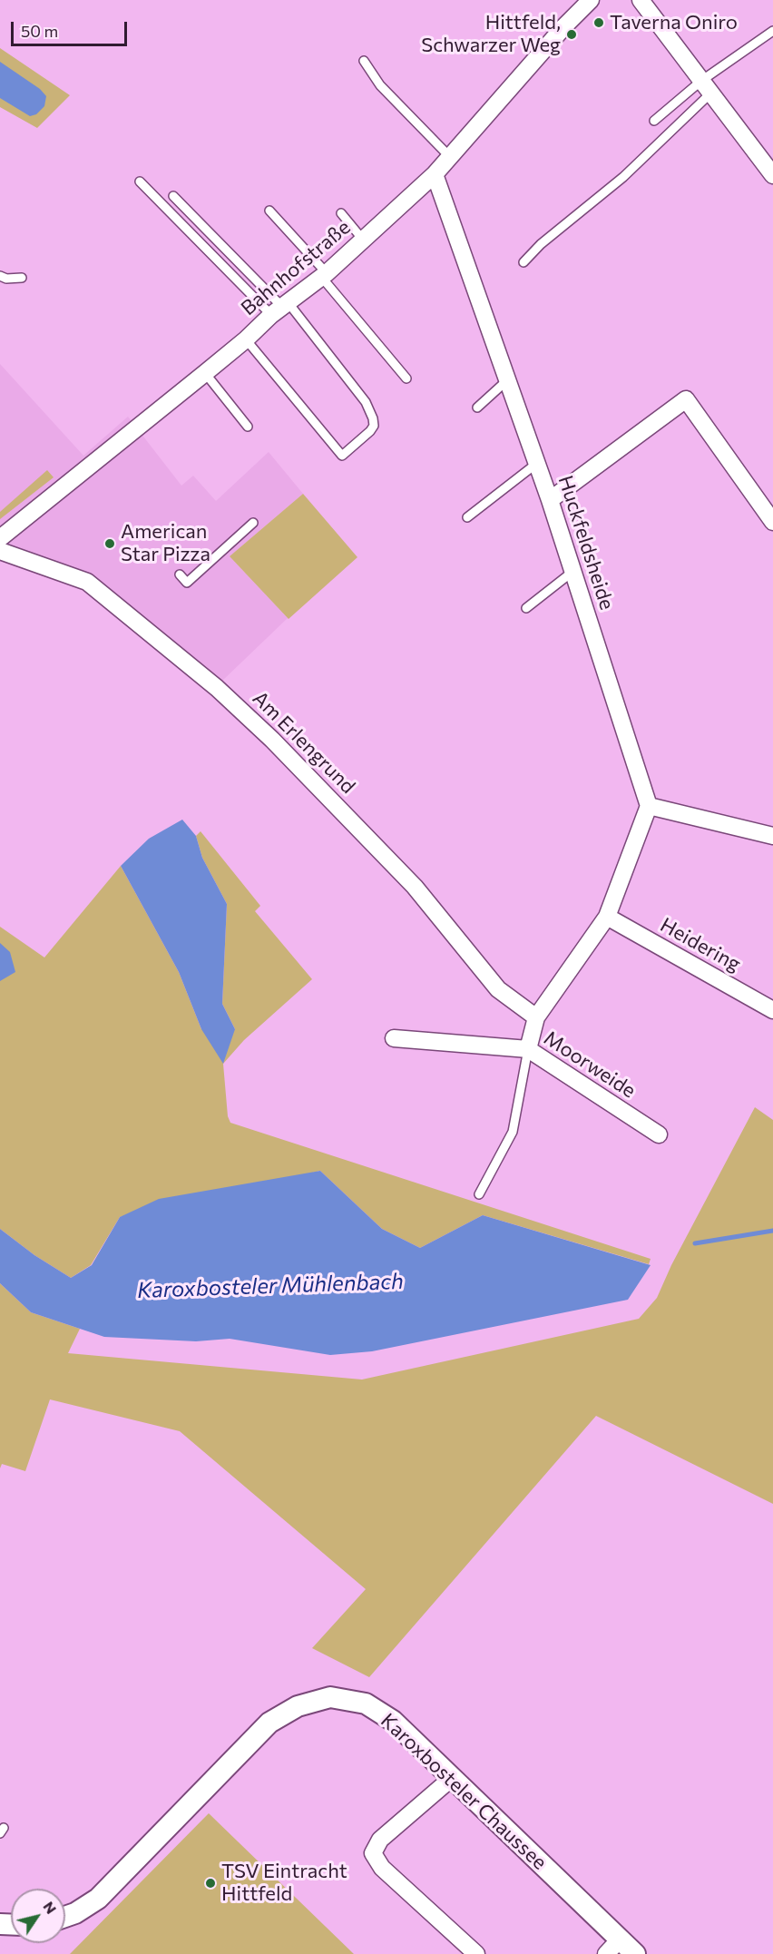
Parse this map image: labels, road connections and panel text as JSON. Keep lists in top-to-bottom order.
{
  "streets": {
    "street": [
      "Bahnhofstraße",
      "Huckfeldsheide",
      "Am Erlengrund",
      "Heidering",
      "Moorweide",
      "Karoxbosteler Chaussee"
    ]
  },
  "crossings": [
    ["Bahnhofstraße", "Huckfeldsheide"]
  ],
  "water": ["Karoxbosteler Mühlenbach"],
  "places": [
    "Taverna Oniro",
    "Hittfeld, Schwarzer Weg",
    "American Star Pizza",
    "TSV Eintracht Hittfeld"
  ],
  "scale_bar": "50 m",
  "north": "top right"
}
